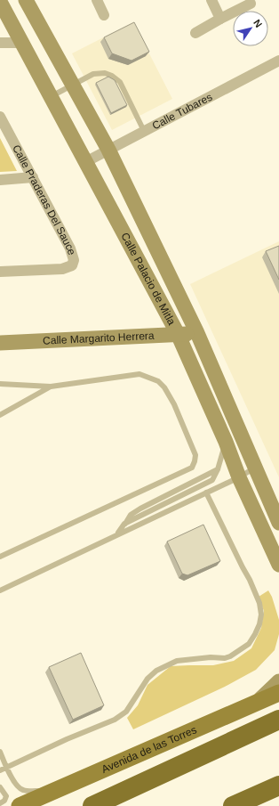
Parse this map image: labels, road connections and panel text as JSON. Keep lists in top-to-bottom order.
{
  "streets": {
    "main road": ["Calle Palacio de Mitla", "Calle Margarito Herrera", "Avenida de las Torres"],
    "street": ["Calle Tubares", "Calle Praderas Del Sauce"]
  },
  "crossings": [
    ["Calle Tubares", "Calle Palacio de Mitla"],
    ["Calle Palacio de Mitla", "Calle Margarito Herrera"]
  ],
  "north": "top right"
}
